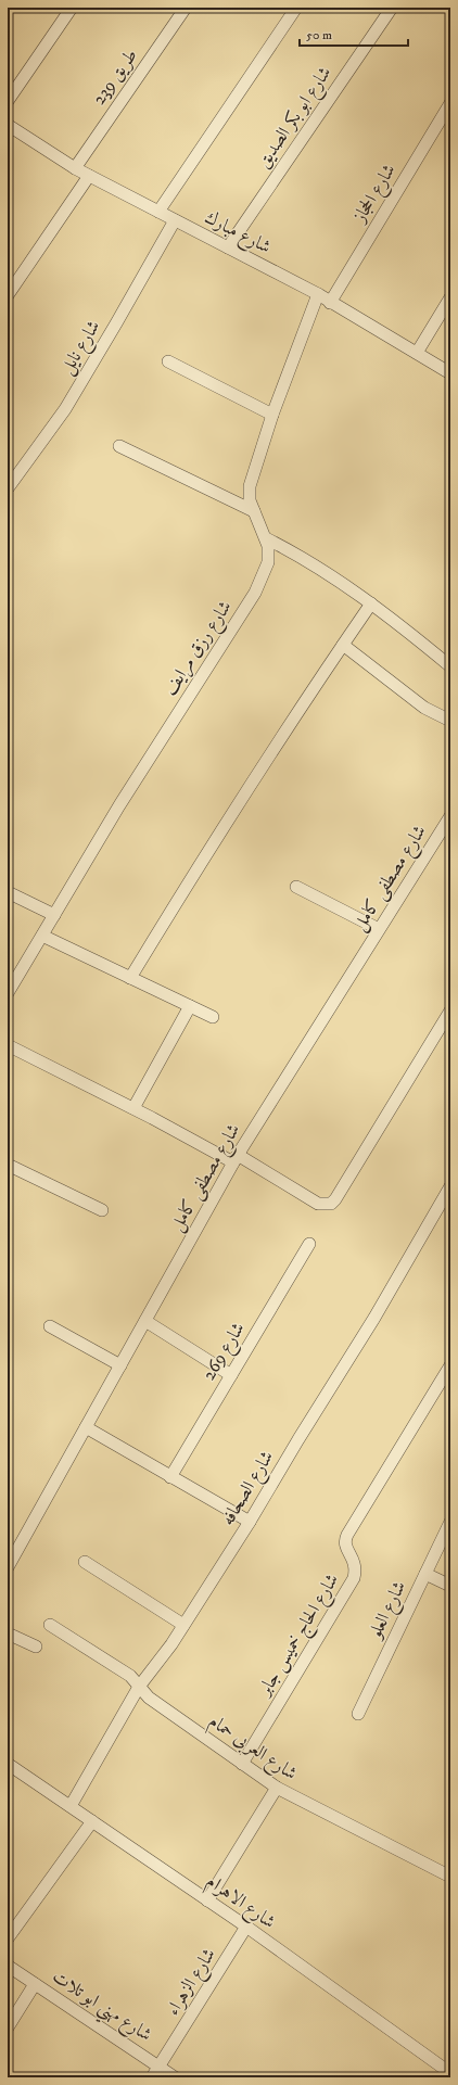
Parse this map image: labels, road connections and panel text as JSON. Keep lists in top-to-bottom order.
{
  "streets": {
    "street": [
      "طريق 239",
      "شارع ابو بكر الصديق",
      "شارع الحجاز",
      "شارع مبارك",
      "شارع نايل",
      "شارع رزق مرايف",
      "شارع مصطفى كامل",
      "شارع 269",
      "شارع الصحافه",
      "شارع العلو",
      "شارع الحاج خميس جابر",
      "شارع العربى حمام",
      "شارع الاهرام",
      "شارع الزهراء",
      "شارع مهني ابو تلات"
    ]
  },
  "crossings": [
    ["طريق 239", "شارع مبارك"],
    ["شارع ابو بكر الصديق", "شارع مبارك"],
    ["شارع الحجاز", "شارع مبارك"],
    ["شارع مبارك", "شارع نايل"],
    ["شارع مبارك", "شارع رزق مرايف"],
    ["شارع الصحافه", "شارع العربى حمام"],
    ["شارع الصحافه", "شارع الاهرام"],
    ["شارع الحاج خميس جابر", "شارع العربى حمام"],
    ["شارع الاهرام", "شارع الزهراء"],
    ["شارع الزهراء", "شارع مهني ابو تلات"]
  ],
  "scale_bar": "50 m"
}
